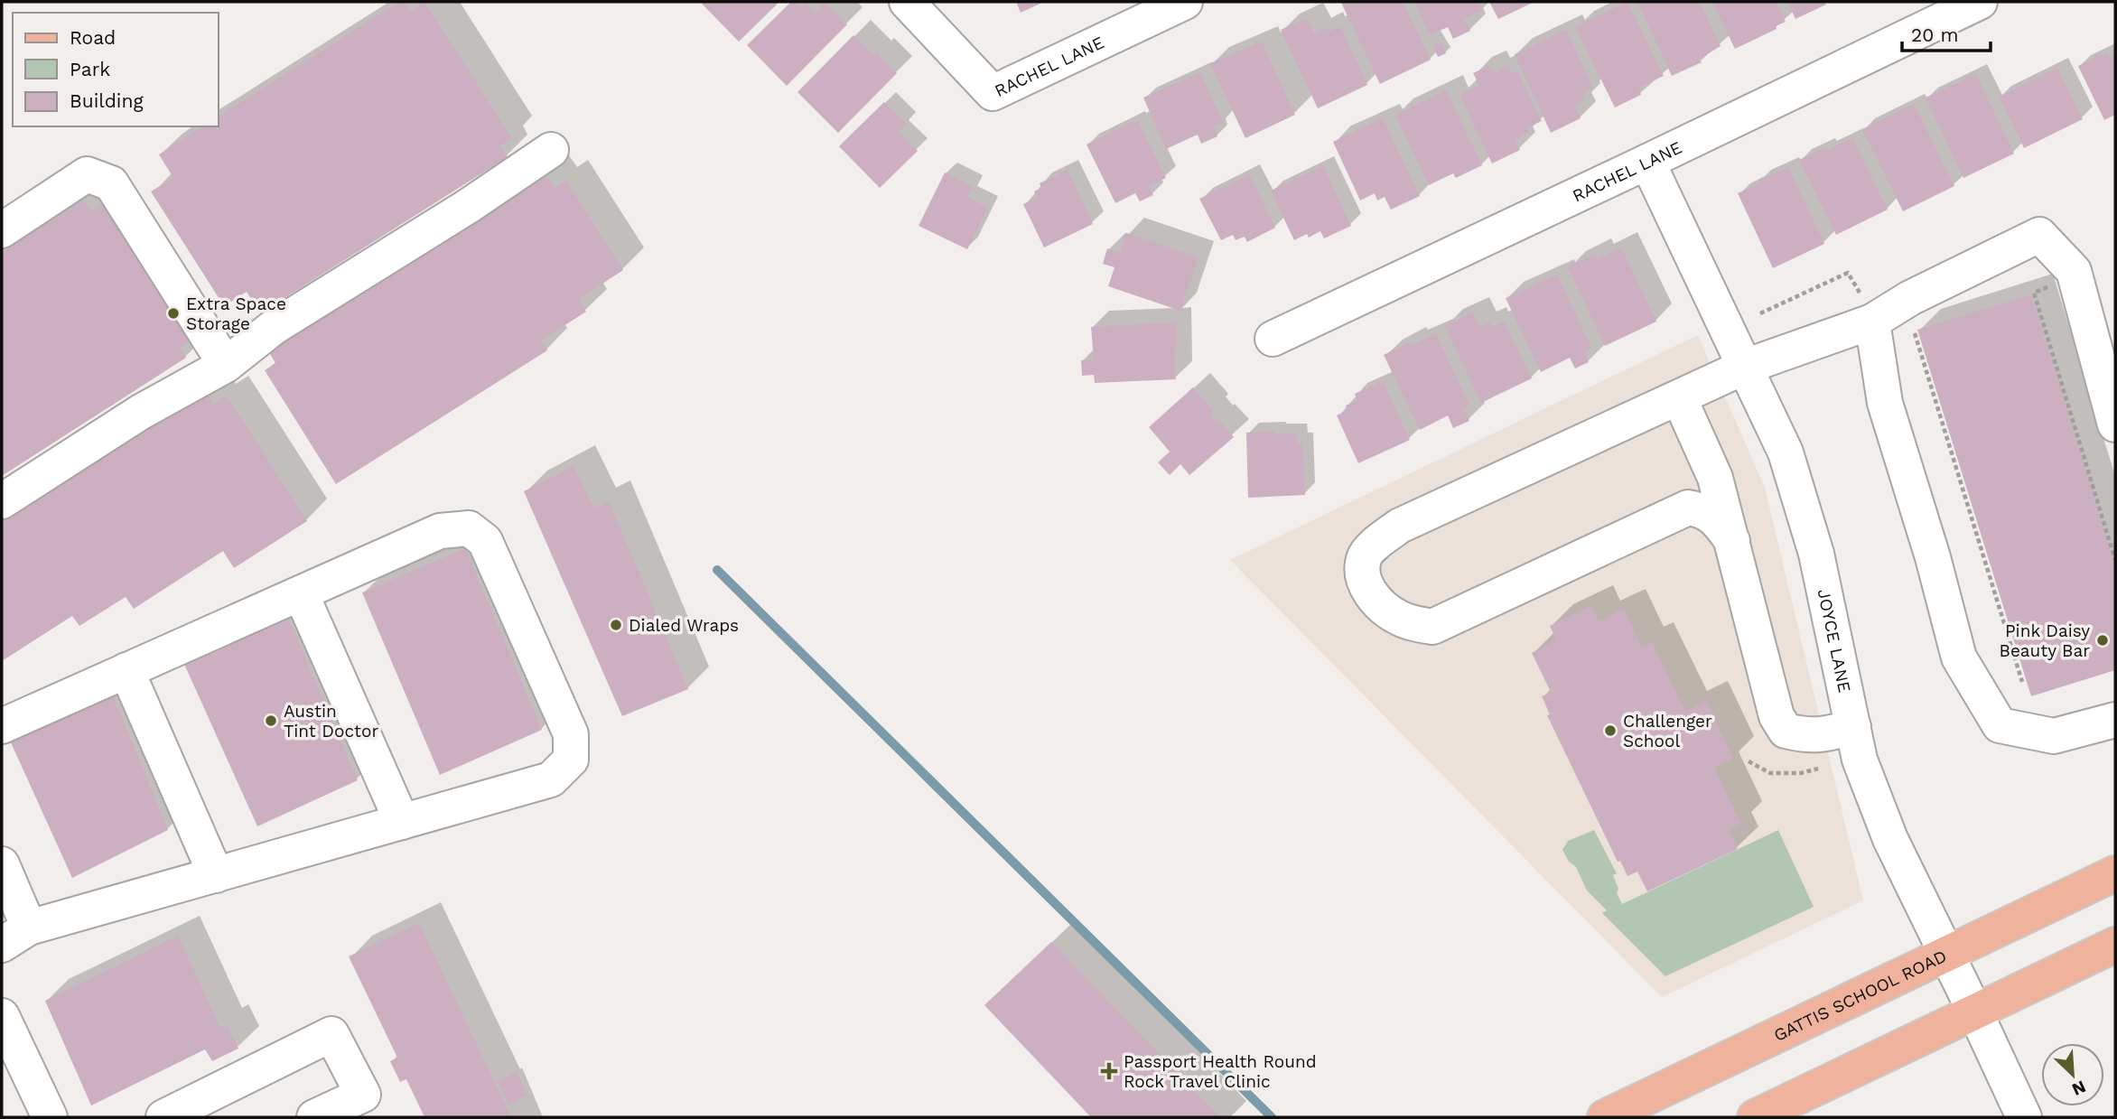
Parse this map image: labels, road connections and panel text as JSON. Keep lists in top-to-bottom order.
{
  "streets": {
    "main road": ["GATTIS SCHOOL ROAD"],
    "street": ["RACHEL LANE", "JOYCE LANE"]
  },
  "crossings": [
    ["RACHEL LANE", "JOYCE LANE"],
    ["JOYCE LANE", "GATTIS SCHOOL ROAD"]
  ],
  "places": {
    "other": [
      "Extra Space Storage",
      "Dialed Wraps",
      "Pink Daisy Beauty Bar",
      "Austin Tint Doctor",
      "Challenger School"
    ],
    "health": ["Passport Health Round Rock Travel Clinic"]
  },
  "legend": ["Road", "Park", "Building"],
  "scale_bar": "20 m",
  "north": "bottom right"
}
